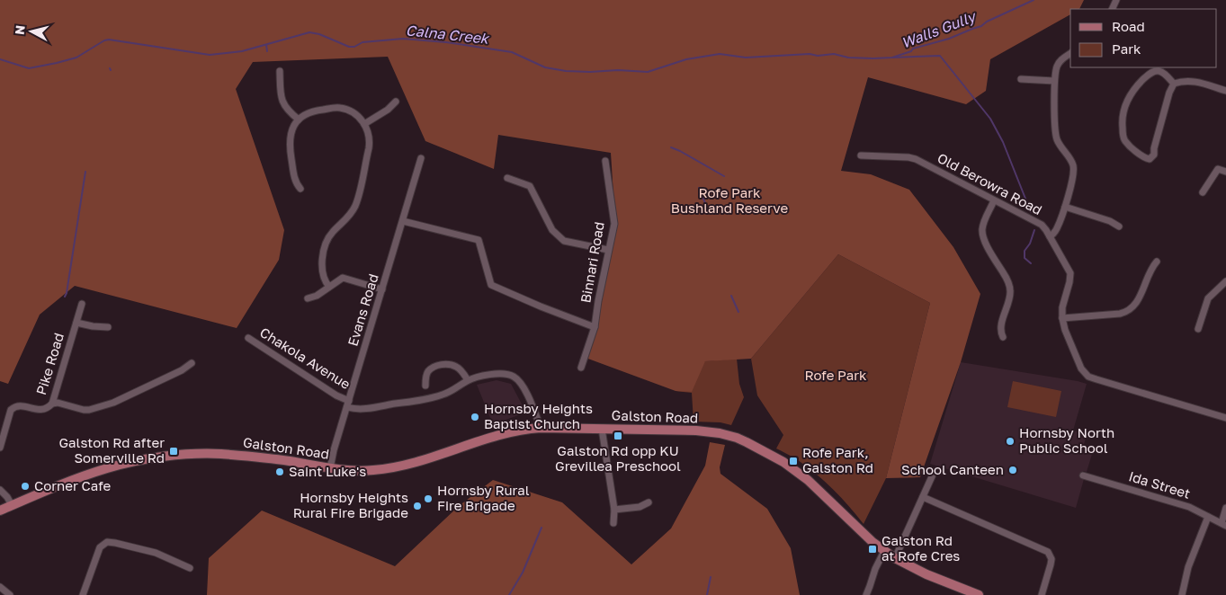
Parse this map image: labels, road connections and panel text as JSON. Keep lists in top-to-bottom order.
{
  "streets": {
    "main road": ["Galston Road"],
    "street": [
      "Old Berowra Road",
      "Binnari Road",
      "Evans Road",
      "Chakola Avenue",
      "Pike Road",
      "Ida Street"
    ]
  },
  "crossings": [
    ["Evans Road", "Chakola Avenue"],
    ["Evans Road", "Galston Road"]
  ],
  "water": ["Walls Gully", "Calna Creek"],
  "parks": ["Rofe Park Bushland Reserve", "Rofe Park"],
  "places": {
    "other": [
      "Hornsby Heights Baptist Church",
      "Hornsby North Public School",
      "School Canteen",
      "Saint Luke's",
      "Corner Cafe",
      "Hornsby Rural Fire Brigade",
      "Hornsby Heights Rural Fire Brigade"
    ],
    "transit": [
      "Galston Rd opp KU Grevillea Preschool",
      "Galston Rd after Somerville Rd",
      "Rofe Park, Galston Rd",
      "Galston Rd at Rofe Cres"
    ]
  },
  "legend": ["Road", "Park"],
  "north": "left"
}
